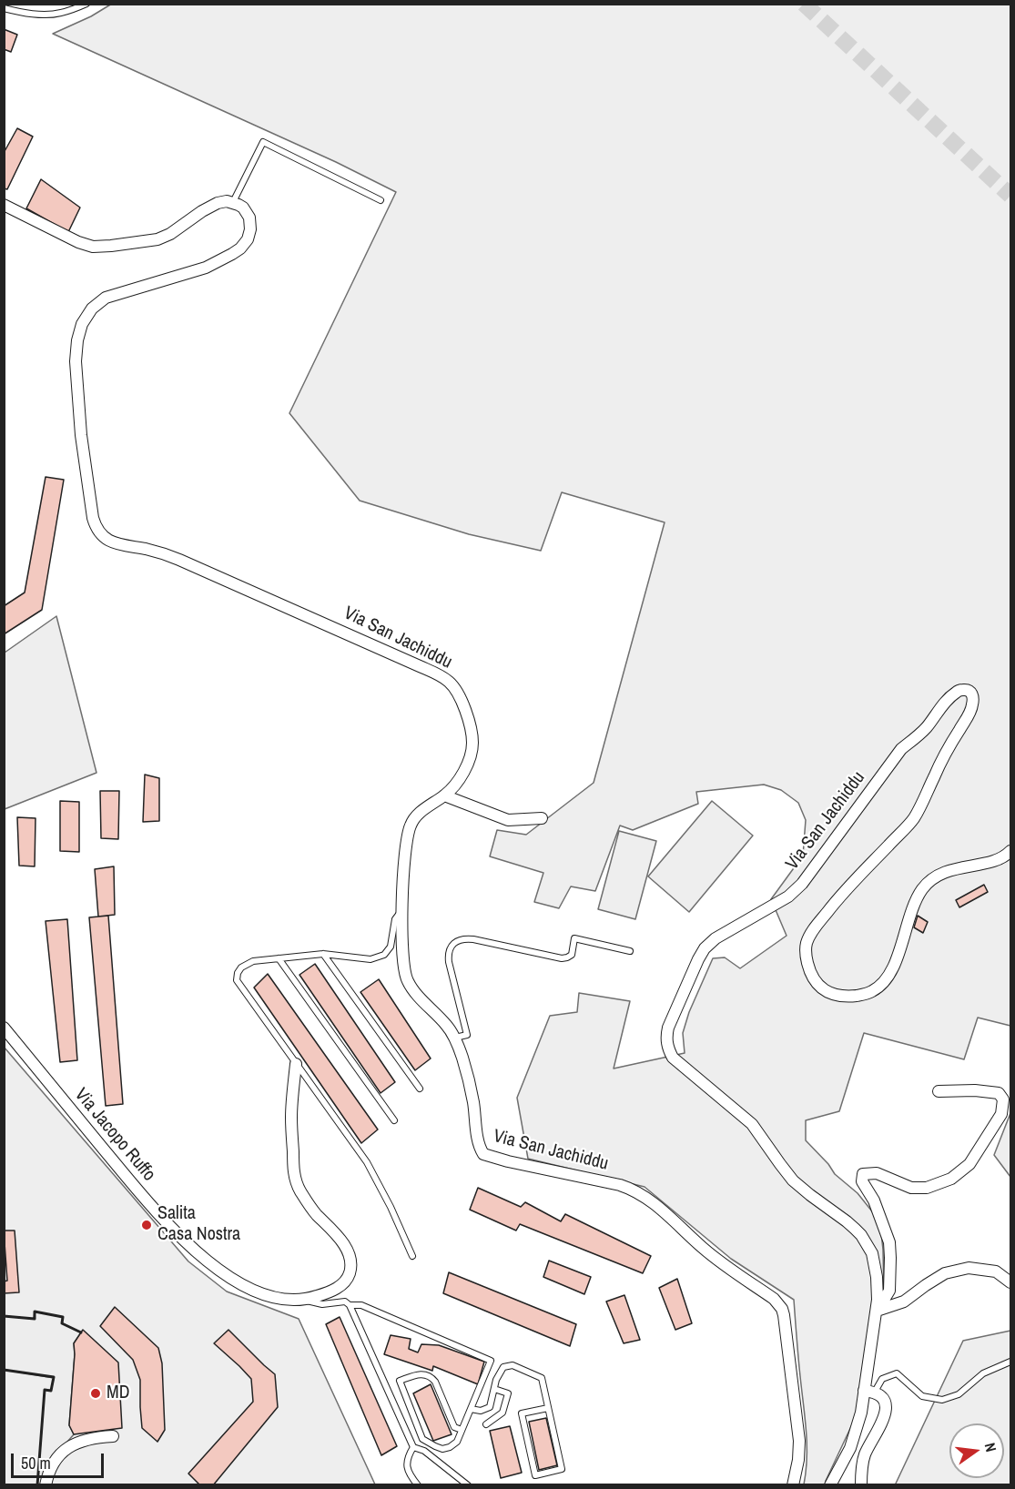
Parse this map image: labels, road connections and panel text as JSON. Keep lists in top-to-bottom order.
{
  "streets": {
    "street": ["Via San Jachiddu", "Via Jacopo Ruffo"]
  },
  "places": ["Salita Casa Nostra", "MD"],
  "scale_bar": "50 m",
  "north": "right"
}
